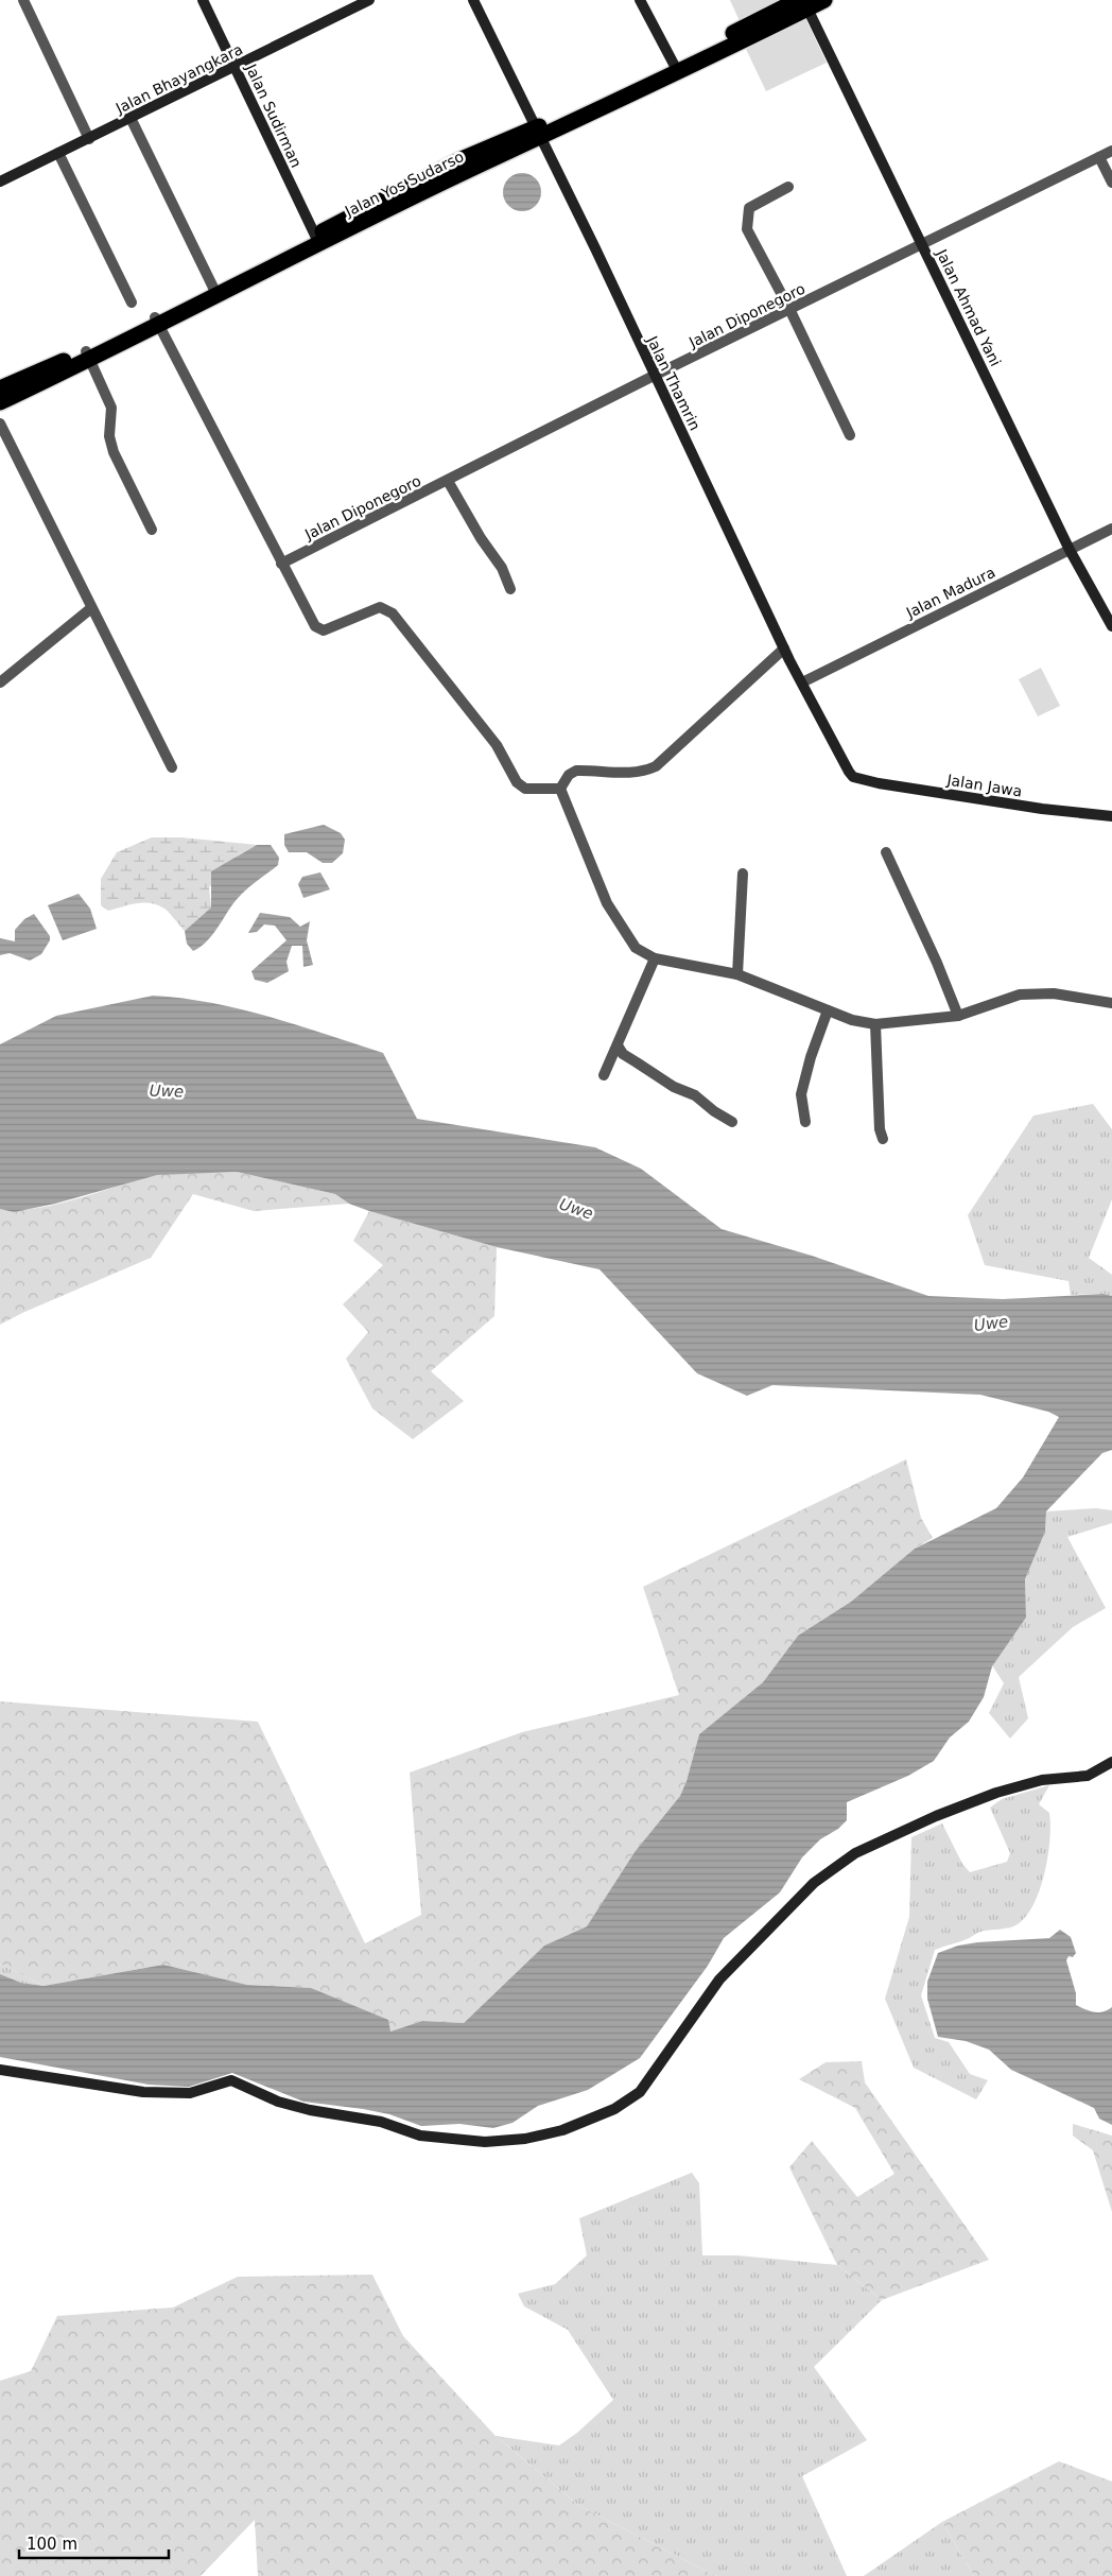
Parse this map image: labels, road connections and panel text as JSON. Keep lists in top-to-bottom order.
{
  "streets": {
    "highway": ["Jalan Yos Sudarso"],
    "street": [
      "Jalan Bhayangkara",
      "Jalan Sudirman",
      "Jalan Ahmad Yani",
      "Jalan Diponegoro",
      "Jalan Thamrin",
      "Jalan Madura",
      "Jalan Jawa"
    ]
  },
  "crossings": [
    ["Jalan Bhayangkara", "Jalan Sudirman"],
    ["Jalan Sudirman", "Jalan Yos Sudarso"],
    ["Jalan Yos Sudarso", "Jalan Ahmad Yani"],
    ["Jalan Yos Sudarso", "Jalan Thamrin"],
    ["Jalan Ahmad Yani", "Jalan Diponegoro"],
    ["Jalan Ahmad Yani", "Jalan Madura"],
    ["Jalan Diponegoro", "Jalan Thamrin"],
    ["Jalan Thamrin", "Jalan Madura"],
    ["Jalan Thamrin", "Jalan Jawa"]
  ],
  "water": ["Uwe"],
  "scale_bar": "100 m"
}
